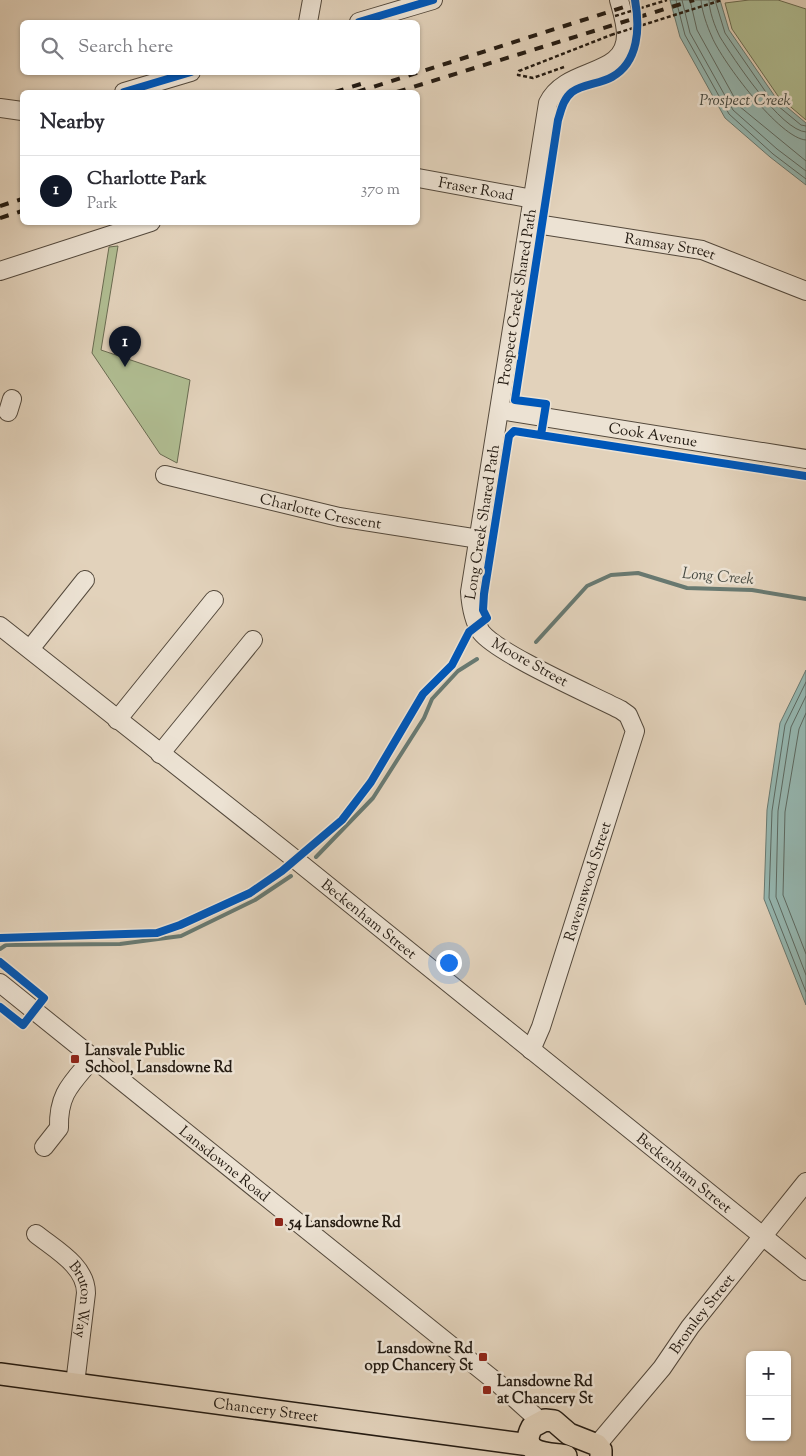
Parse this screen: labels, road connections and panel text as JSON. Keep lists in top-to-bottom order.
{
  "streets": {
    "main road": ["Chancery Street"],
    "street": [
      "Fraser Road",
      "Ramsay Street",
      "Cook Avenue",
      "Charlotte Crescent",
      "Moore Street",
      "Ravenswood Street",
      "Beckenham Street",
      "Lansdowne Road",
      "Bruton Way",
      "Bromley Street"
    ],
    "cycle path": ["Prospect Creek Shared Path", "Long Creek Shared Path"]
  },
  "crossings": [
    ["Fraser Road", "Moore Street"],
    ["Ramsay Street", "Moore Street"],
    ["Cook Avenue", "Moore Street"],
    ["Charlotte Crescent", "Moore Street"],
    ["Moore Street", "Ravenswood Street"],
    ["Ravenswood Street", "Beckenham Street"],
    ["Beckenham Street", "Bromley Street"],
    ["Bruton Way", "Chancery Street"]
  ],
  "water": ["Prospect Creek", "Long Creek"],
  "places": {
    "transit": [
      "Lansvale Public School, Lansdowne Rd",
      "54 Lansdowne Rd",
      "Lansdowne Rd opp Chancery St",
      "Lansdowne Rd at Chancery St"
    ]
  },
  "page": {
    "search": "Search here",
    "heading": "Nearby",
    "list": [
      {
        "mark": "1",
        "name": "Charlotte Park",
        "note": "Park",
        "value": "370 m"
      }
    ],
    "pins": "1",
    "map_buttons": ["+", "−"]
  }
}
